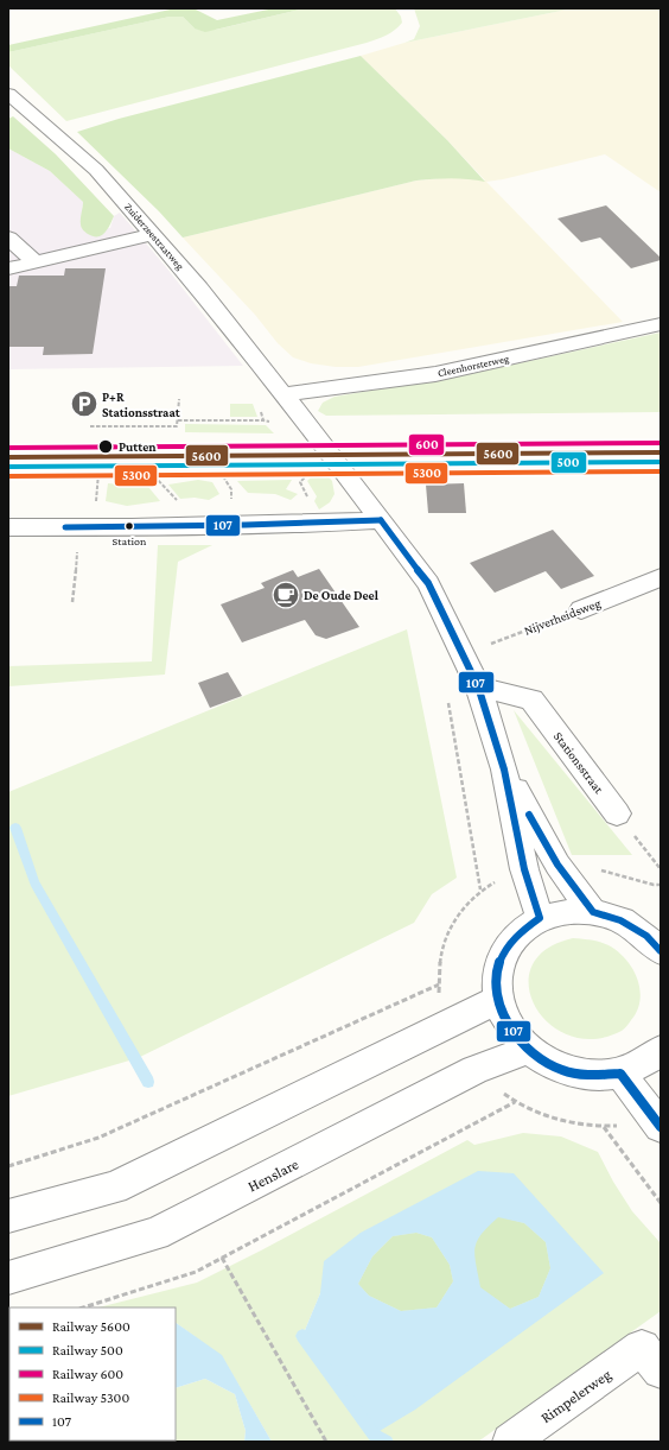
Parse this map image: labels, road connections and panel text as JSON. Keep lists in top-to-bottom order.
{
  "streets": {
    "street": [
      "Zuiderzeestraatweg",
      "Cleenhorsterweg",
      "Nijverheidsweg",
      "Stationsstraat",
      "Henslare",
      "Rimpelerweg"
    ]
  },
  "crossings": [
    ["Zuiderzeestraatweg", "Cleenhorsterweg"]
  ],
  "places": {
    "parking": ["P+R Stationsstraat"],
    "other": ["Putten", "Station"],
    "cafe": ["De Oude Deel"]
  },
  "lines": [
    "rail line 600",
    "rail line 5600",
    "rail line 500",
    "rail line 5300",
    "transit line 107"
  ],
  "legend": [
    "Railway 5600",
    "Railway 500",
    "Railway 600",
    "Railway 5300",
    "107"
  ]
}
